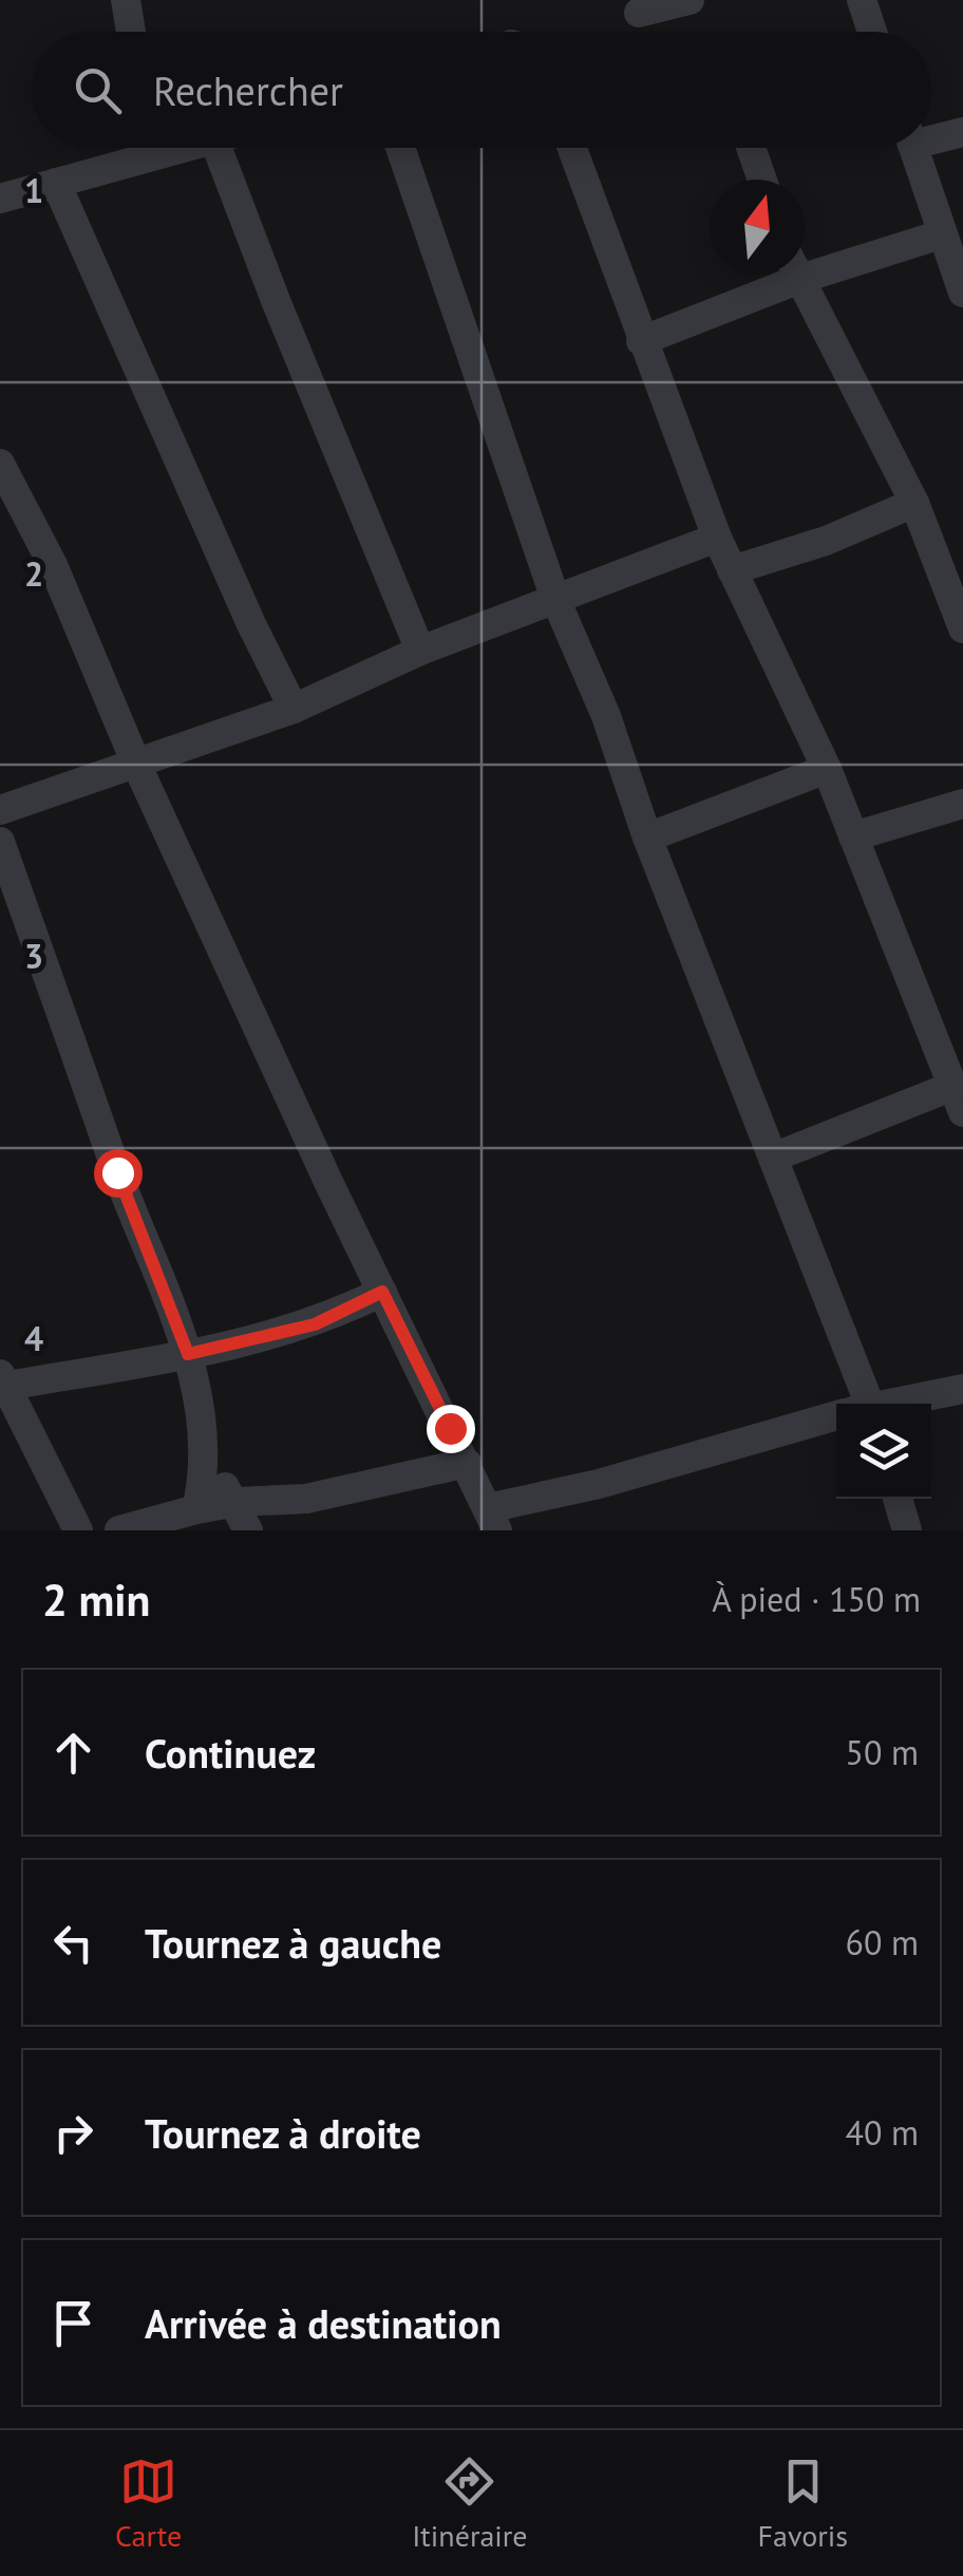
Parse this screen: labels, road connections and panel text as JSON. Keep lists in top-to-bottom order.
{
  "north": "top",
  "page": {
    "search": "Rechercher",
    "heading": ["2 min", "À pied · 150 m"],
    "list": [
      ["Continuez", "50 m"],
      ["Tournez à gauche", "60 m"],
      ["Tournez à droite", "40 m"],
      "Arrivée à destination"
    ],
    "nav": ["Carte", "Itinéraire", "Favoris"]
  },
  "grid": {
    "rows": [
      "1",
      "2",
      "3",
      "4"
    ]
  }
}
